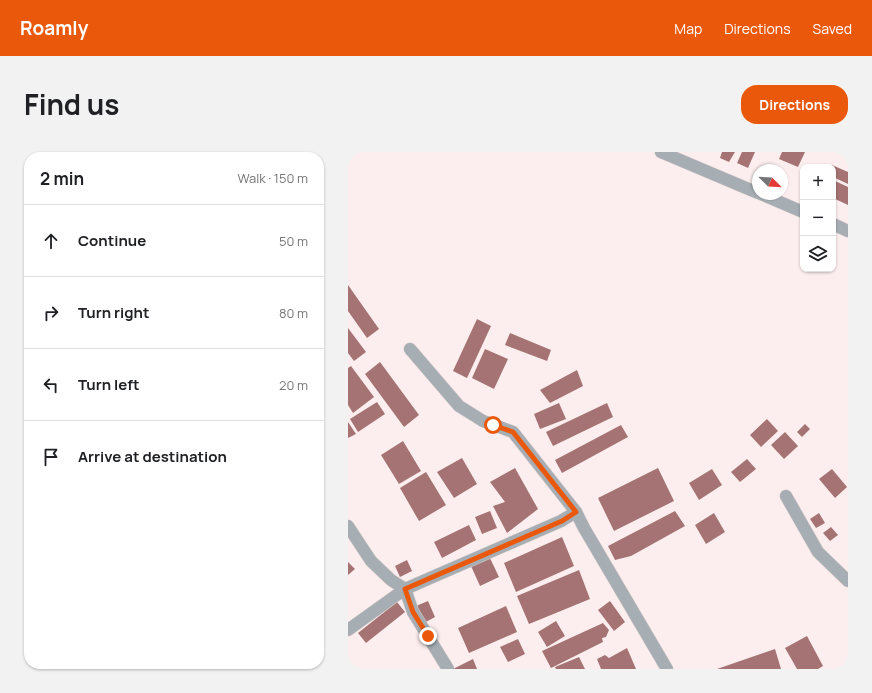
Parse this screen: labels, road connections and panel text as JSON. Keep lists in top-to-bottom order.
{
  "north": "bottom right",
  "page": {
    "header": "Roamly",
    "nav": ["Map", "Directions", "Saved"],
    "title": "Find us",
    "buttons": "Directions",
    "heading": ["2 min", "Walk · 150 m"],
    "map_buttons": ["+", "−"],
    "list": [
      ["Continue", "50 m"],
      ["Turn right", "80 m"],
      ["Turn left", "20 m"],
      "Arrive at destination"
    ]
  }
}
